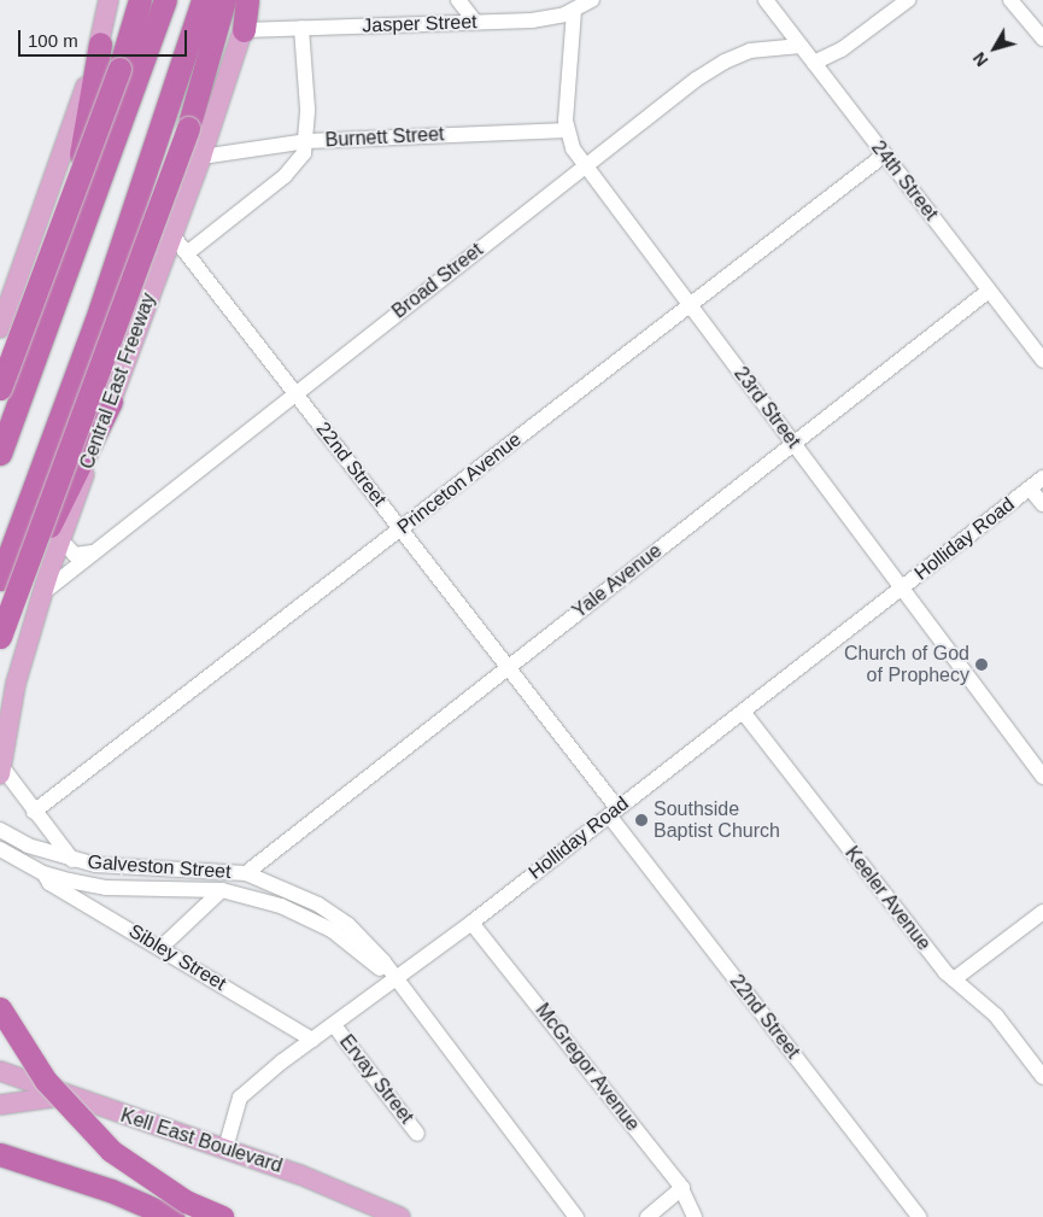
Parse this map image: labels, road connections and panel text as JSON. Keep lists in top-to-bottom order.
{
  "streets": {
    "main road": ["Central East Freeway", "Kell East Boulevard"],
    "street": [
      "Jasper Street",
      "Burnett Street",
      "24th Street",
      "Broad Street",
      "23rd Street",
      "22nd Street",
      "Princeton Avenue",
      "Holliday Road",
      "Yale Avenue",
      "Galveston Street",
      "Keeler Avenue",
      "Sibley Street",
      "McGregor Avenue",
      "Ervay Street"
    ]
  },
  "crossings": [
    ["Jasper Street", "Central East Freeway"],
    ["Jasper Street", "23rd Street"],
    ["Burnett Street", "Central East Freeway"],
    ["Burnett Street", "23rd Street"],
    ["24th Street", "Broad Street"],
    ["24th Street", "Princeton Avenue"],
    ["24th Street", "Yale Avenue"],
    ["Broad Street", "Central East Freeway"],
    ["Broad Street", "23rd Street"],
    ["Broad Street", "22nd Street"],
    ["Central East Freeway", "22nd Street"],
    ["23rd Street", "Princeton Avenue"],
    ["23rd Street", "Holliday Road"],
    ["23rd Street", "Yale Avenue"],
    ["22nd Street", "Princeton Avenue"],
    ["22nd Street", "Holliday Road"],
    ["22nd Street", "Yale Avenue"],
    ["Holliday Road", "Galveston Street"],
    ["Holliday Road", "Keeler Avenue"],
    ["Holliday Road", "Sibley Street"],
    ["Holliday Road", "McGregor Avenue"],
    ["Holliday Road", "Ervay Street"],
    ["Holliday Road", "Kell East Boulevard"],
    ["Yale Avenue", "Galveston Street"],
    ["Galveston Street", "Sibley Street"]
  ],
  "places": ["Church of God of Prophecy", "Southside Baptist Church"],
  "scale_bar": "100 m",
  "north": "bottom left"
}
